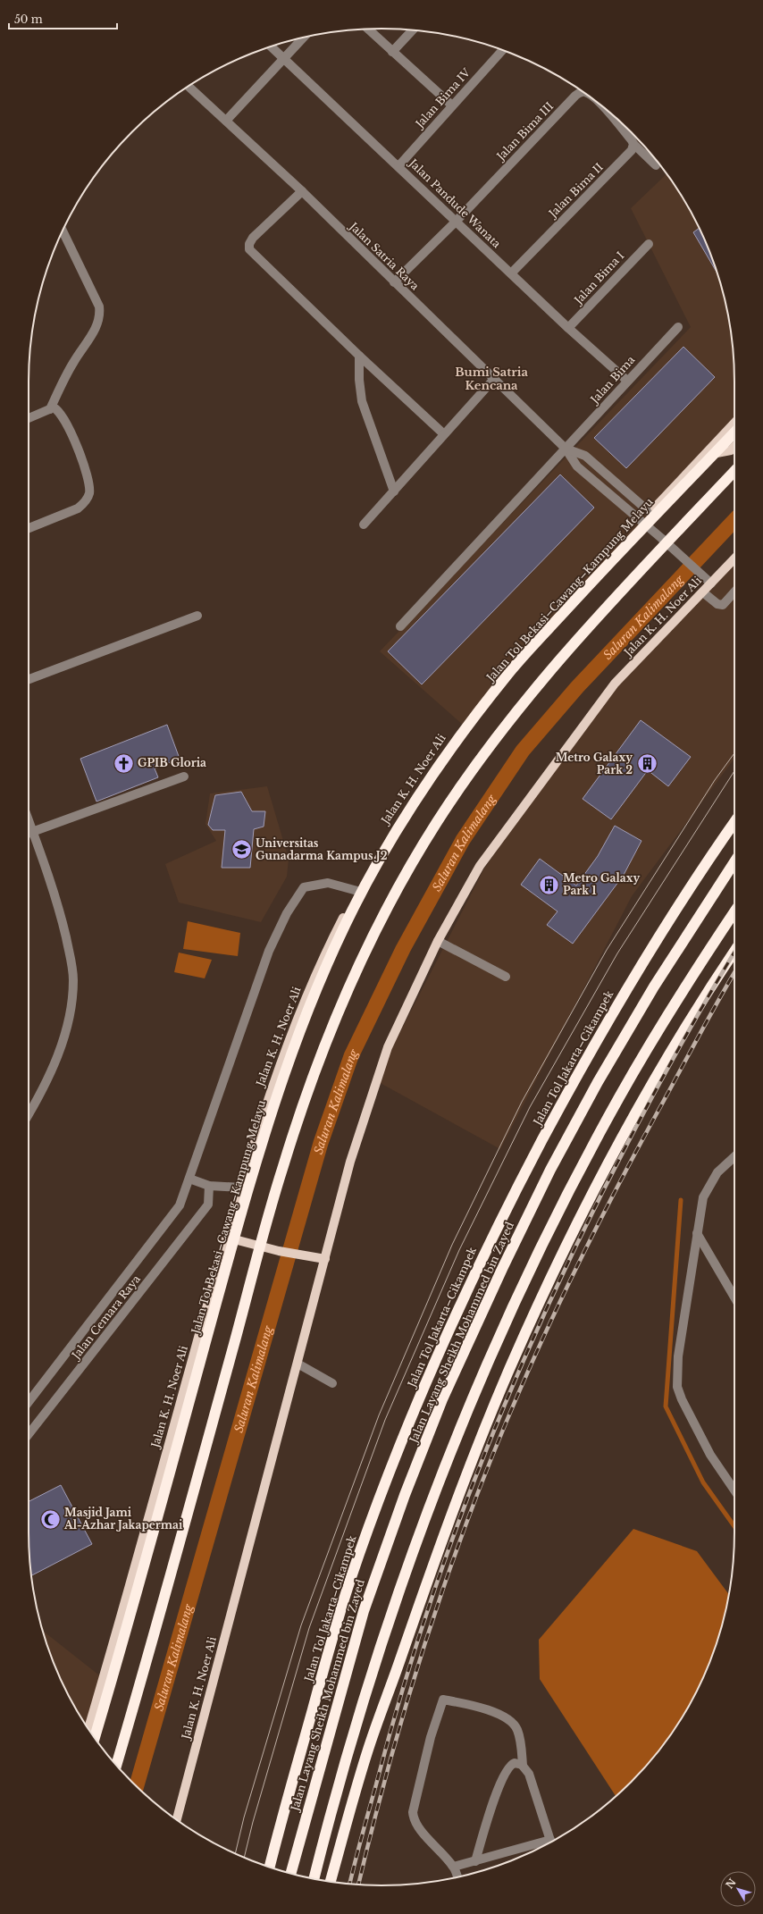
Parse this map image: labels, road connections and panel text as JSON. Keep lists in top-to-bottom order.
{
  "streets": {
    "highway": ["Jalan Tol Bekasi–Cawang–Kampung Melayu", "Jalan Tol Jakarta–Cikampek", "Jalan Layang Sheikh Mohammed bin Zayed"],
    "main road": ["Jalan K. H. Noer Ali"],
    "street": [
      "Jalan Bima IV",
      "Jalan Bima III",
      "Jalan Bima II",
      "Jalan Pandude Wanata",
      "Jalan Satria Raya",
      "Jalan Bima I",
      "Jalan Bima",
      "Jalan Cemara Raya"
    ]
  },
  "crossings": [
    ["Jalan Bima IV", "Jalan Pandude Wanata"],
    ["Jalan Bima III", "Jalan Bima II"],
    ["Jalan Bima III", "Jalan Pandude Wanata"],
    ["Jalan Bima II", "Jalan Pandude Wanata"],
    ["Jalan Pandude Wanata", "Jalan Bima I"],
    ["Jalan Pandude Wanata", "Jalan Bima"],
    ["Jalan Satria Raya", "Jalan Bima"],
    ["Jalan Satria Raya", "Jalan K. H. Noer Ali"],
    ["Jalan K. H. Noer Ali", "Jalan Cemara Raya"]
  ],
  "districts": ["Bumi Satria Kencana"],
  "water": ["Saluran Kalimalang"],
  "places": {
    "church": ["GPIB Gloria"],
    "building": ["Metro Galaxy Park 2", "Metro Galaxy Park 1"],
    "school or university": ["Universitas Gunadarma Kampus J2"],
    "mosque": ["Masjid Jami Al-Azhar Jakapermai"]
  },
  "scale_bar": "50 m",
  "north": "top left"
}
